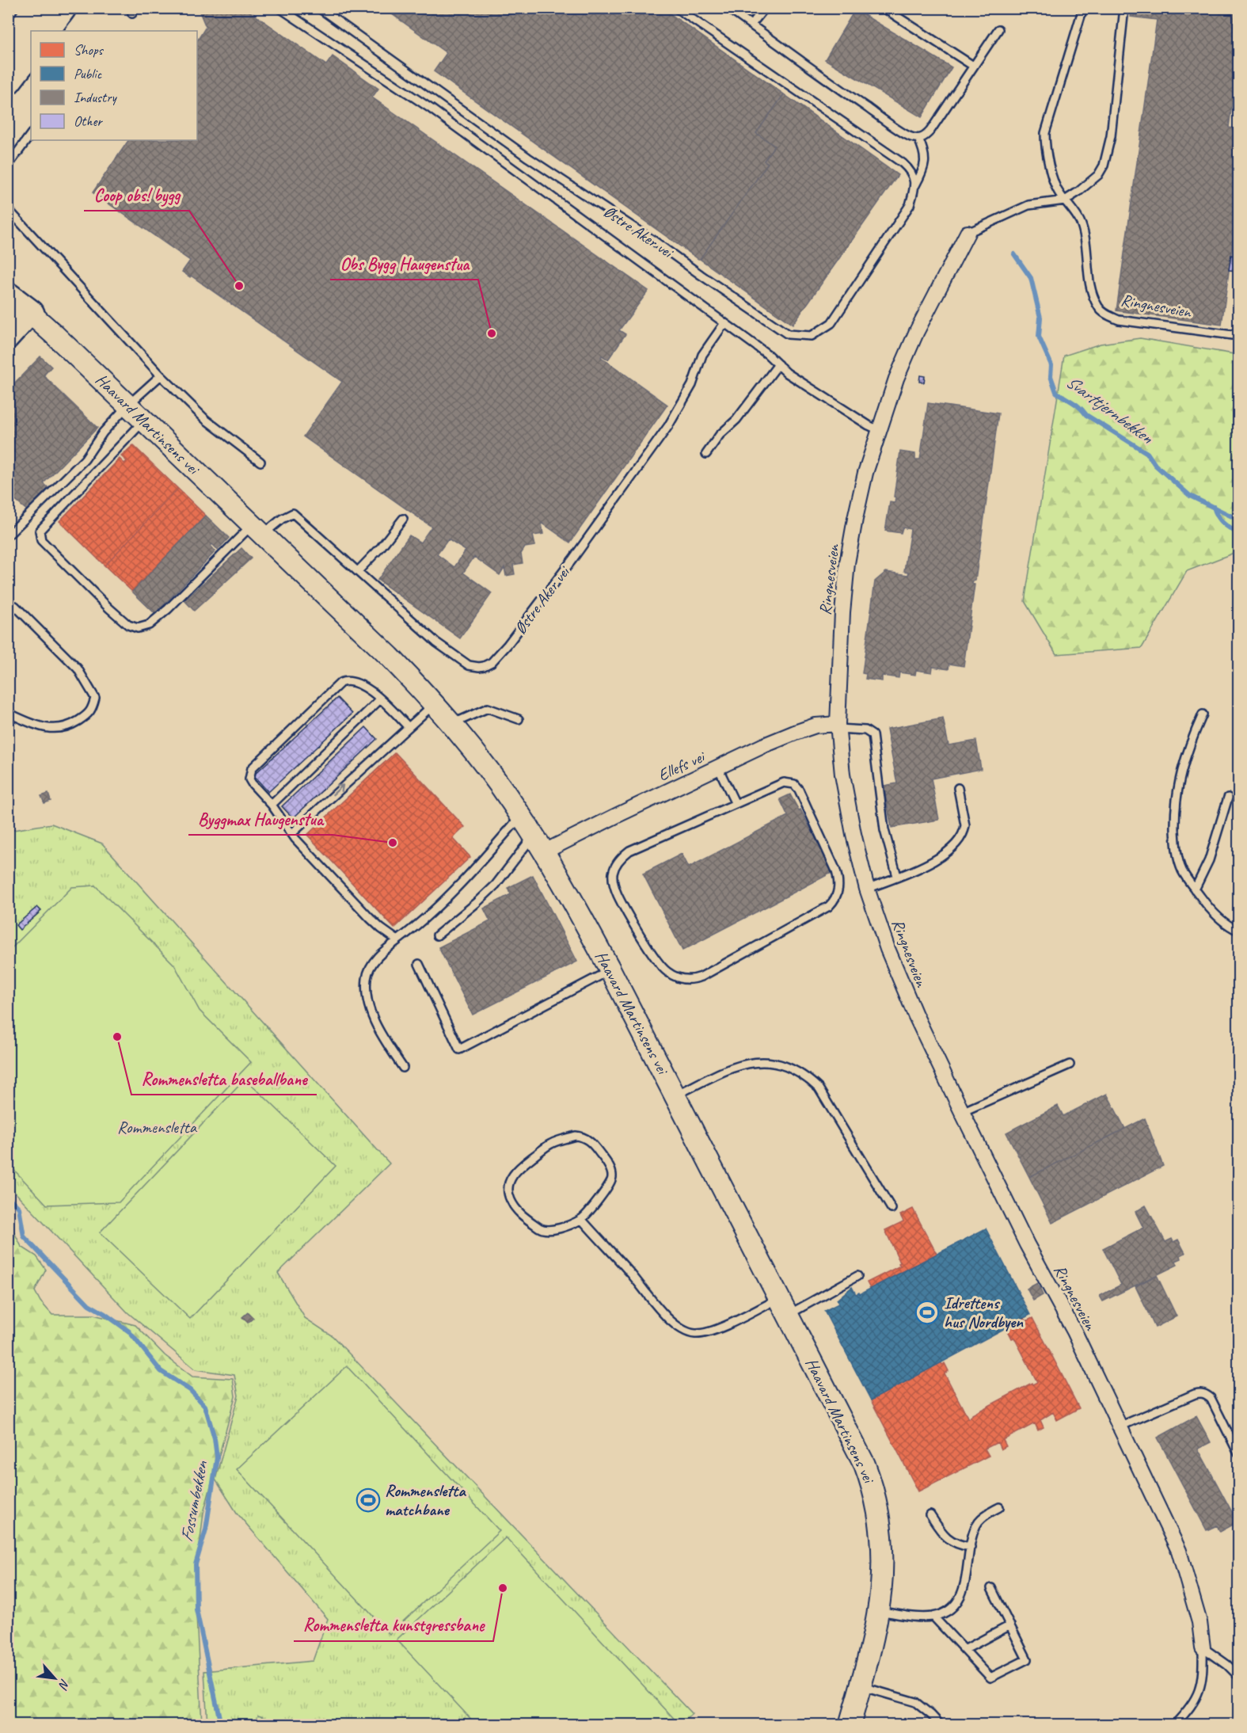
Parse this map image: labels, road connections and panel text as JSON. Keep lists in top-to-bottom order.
{
  "streets": {
    "street": ["Ringnesveien", "Haavard Martinsens vei", "Ellefs vei"],
    "lane": ["Østre Aker vei"]
  },
  "crossings": [
    ["Østre Aker vei", "Ringnesveien"],
    ["Østre Aker vei", "Haavard Martinsens vei"],
    ["Ringnesveien", "Ellefs vei"],
    ["Haavard Martinsens vei", "Ellefs vei"]
  ],
  "water": ["Svarttjernbekken", "Fossumbekken"],
  "parks": ["Rommensletta"],
  "places": {
    "other": [
      "Coop obs! bygg",
      "Obs Bygg Haugenstua",
      "Byggmax Haugenstua",
      "Rommensletta baseballbane",
      "Rommensletta kunstgressbane"
    ],
    "sports": ["Idrettens hus Nordbyen", "Rommensletta matchbane"]
  },
  "legend": [
    "Shops",
    "Public",
    "Industry",
    "Other"
  ],
  "north": "bottom right"
}
